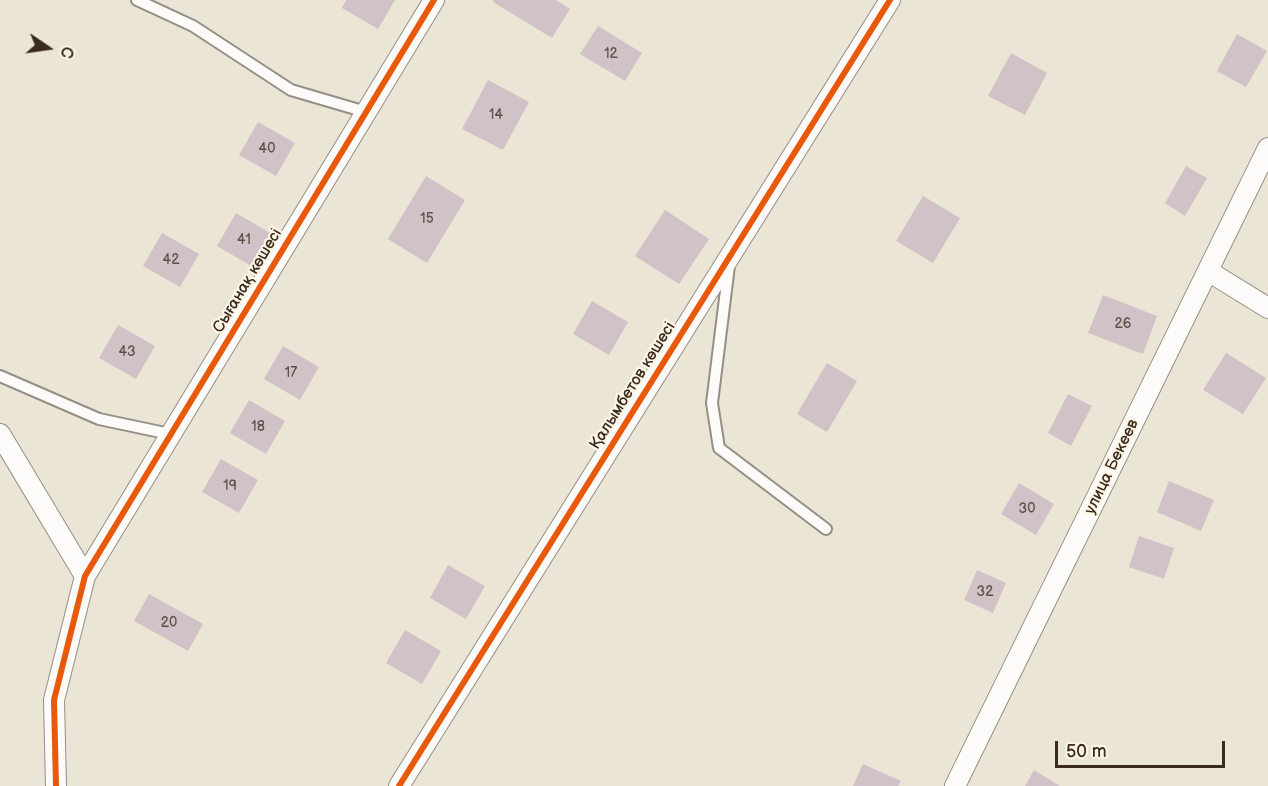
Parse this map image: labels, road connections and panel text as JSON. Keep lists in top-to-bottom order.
{
  "streets": {
    "street": ["Сығанақ көшесі", "Қалымбетов көшесі", "улица Бекеев"]
  },
  "house_numbers": [
    "12",
    "14",
    "40",
    "15",
    "41",
    "42",
    "26",
    "43",
    "17",
    "18",
    "19",
    "30",
    "32",
    "20"
  ],
  "scale_bar": "50 m",
  "north": "right"
}
